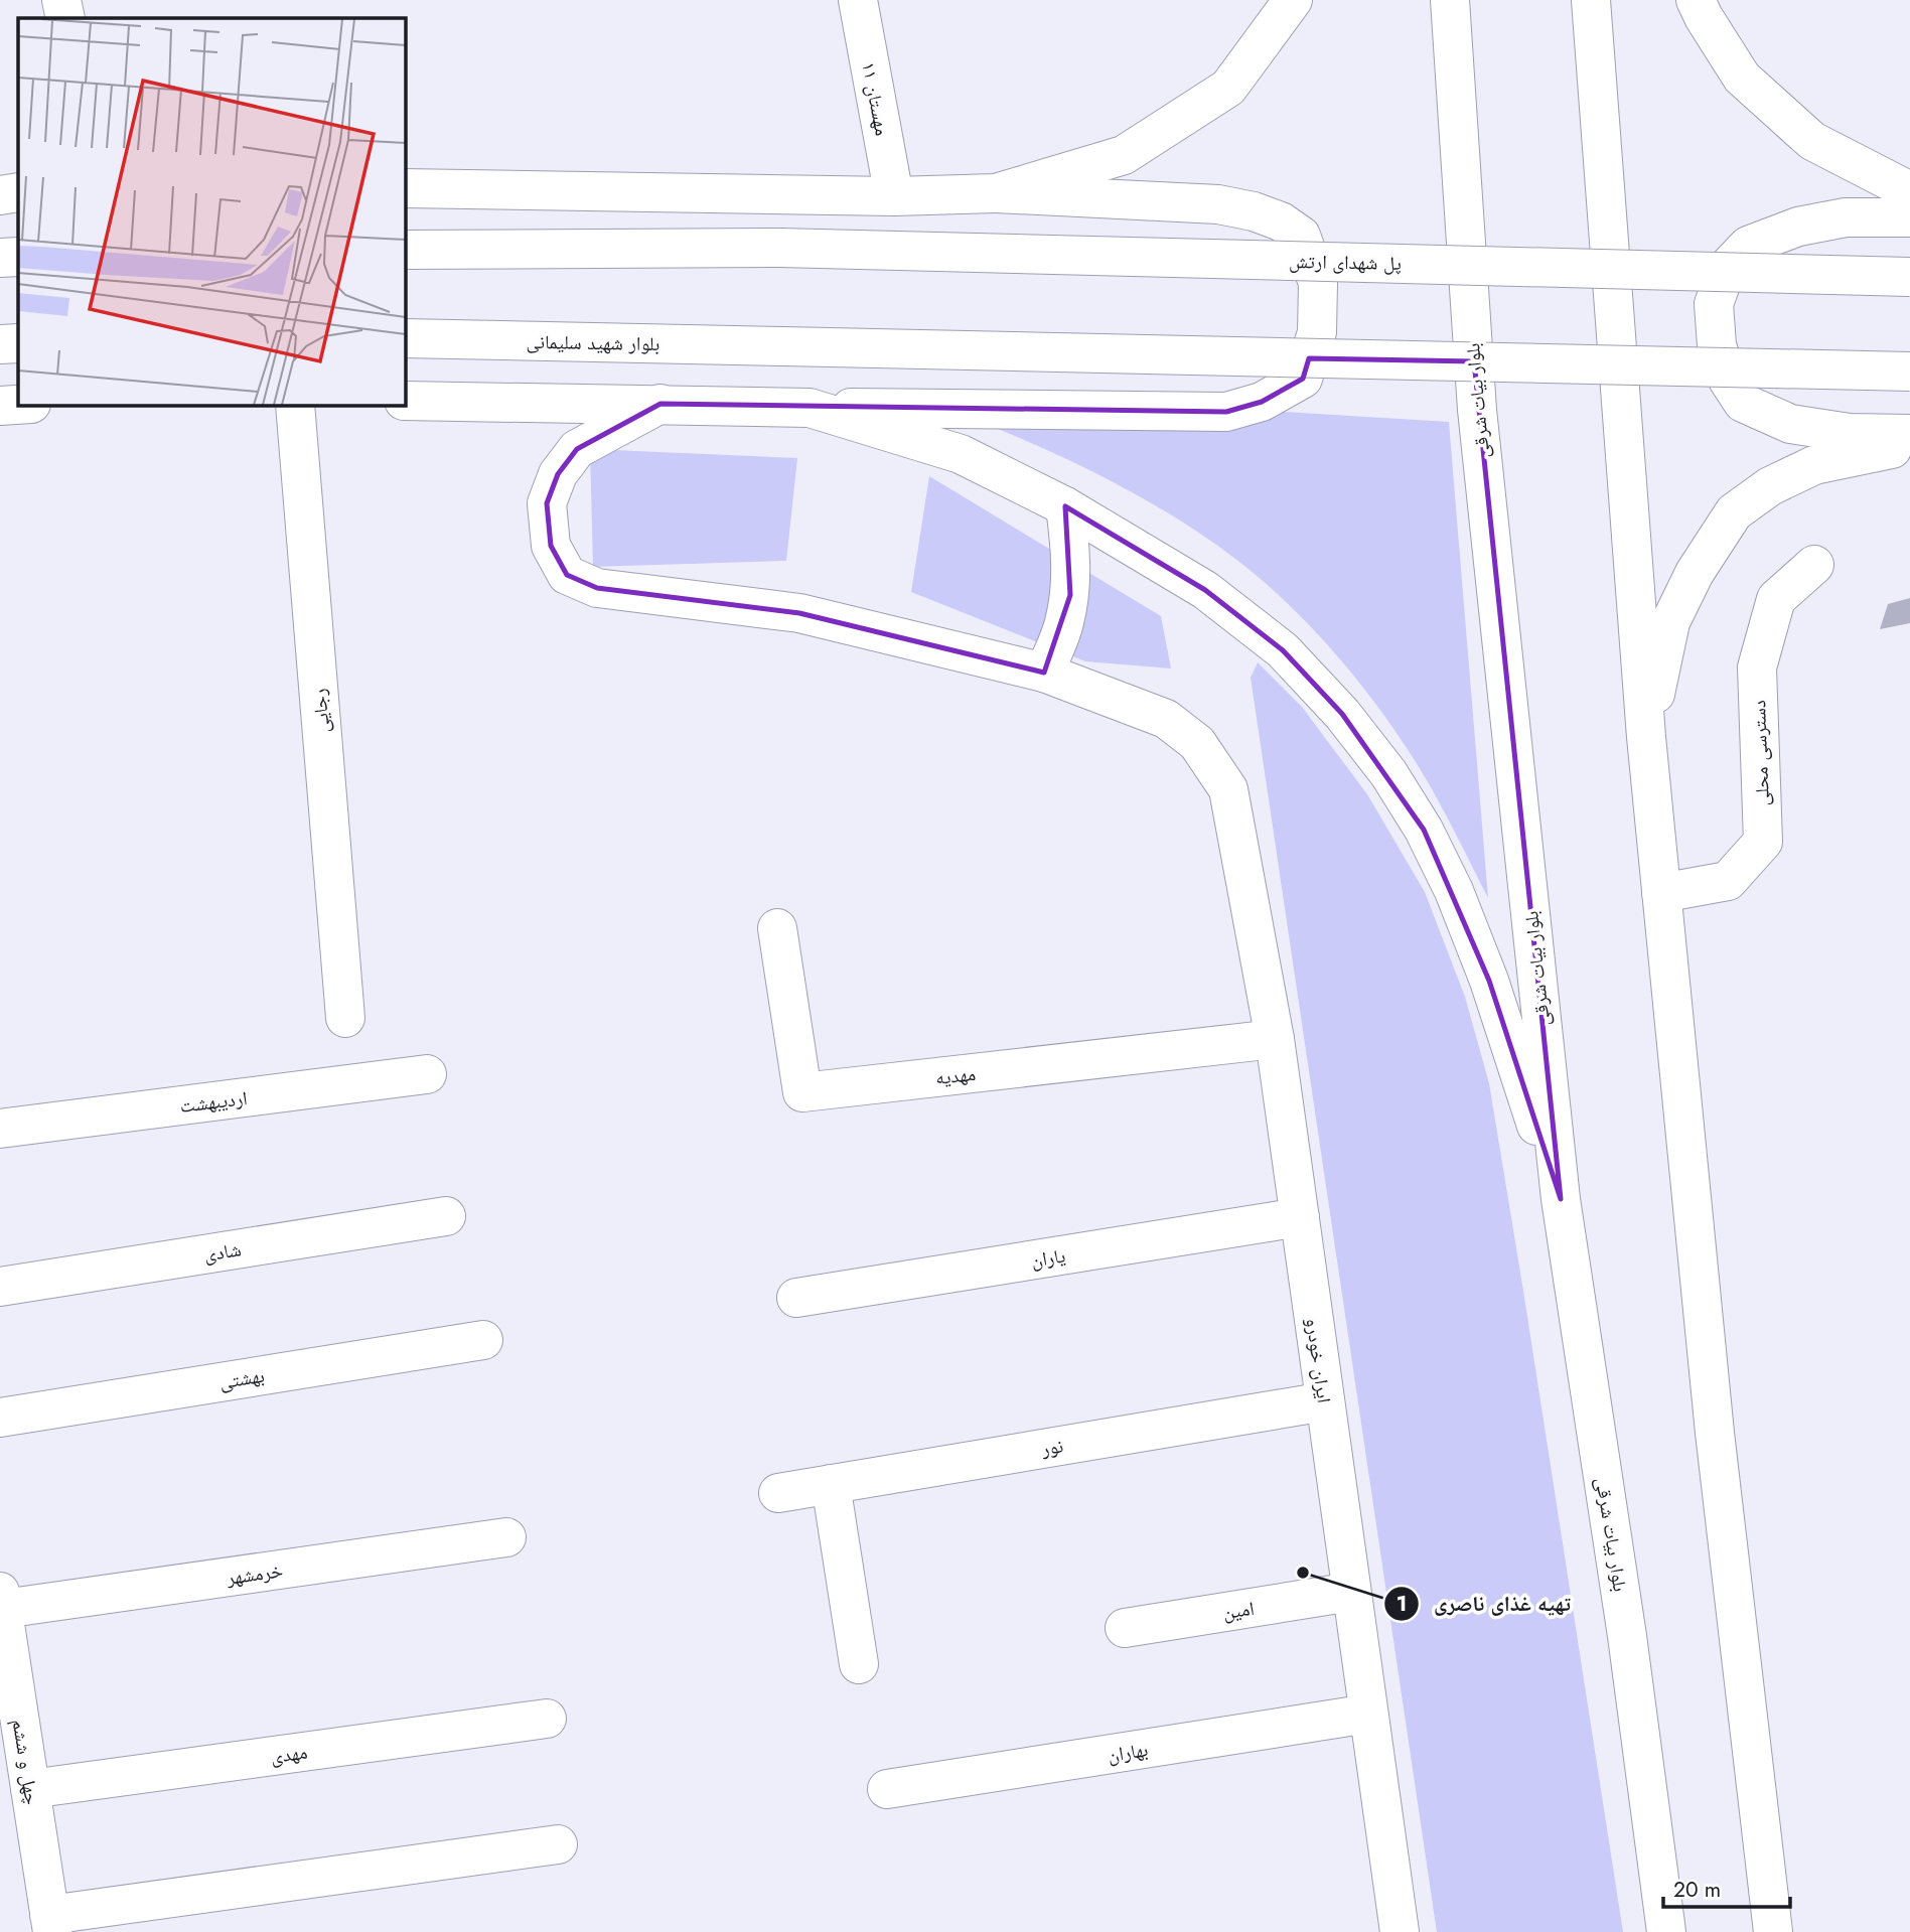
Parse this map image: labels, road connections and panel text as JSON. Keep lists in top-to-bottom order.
{
  "streets": {
    "main road": [
      "مهستان ۱۱",
      "پل شهدای ارتش",
      "بلوار شهید سلیمانی",
      "بلوار بیات شرقی",
      "رجایی",
      "دسترسی محلی",
      "مهدیه",
      "اردیبهشت",
      "شادی",
      "یاران",
      "ایران خودرو",
      "بهشتی",
      "نور",
      "خرمشهر",
      "امین",
      "بهاران",
      "مهدی",
      "چهل و ششم"
    ]
  },
  "crossings": [
    ["مهدیه", "ایران خودرو"],
    ["یاران", "ایران خودرو"],
    ["ایران خودرو", "نور"],
    ["ایران خودرو", "امین"],
    ["ایران خودرو", "بهاران"],
    ["خرمشهر", "چهل و ششم"],
    ["مهدی", "چهل و ششم"]
  ],
  "places": ["تهیه غذای ناصری"],
  "scale_bar": "20 m"
}
